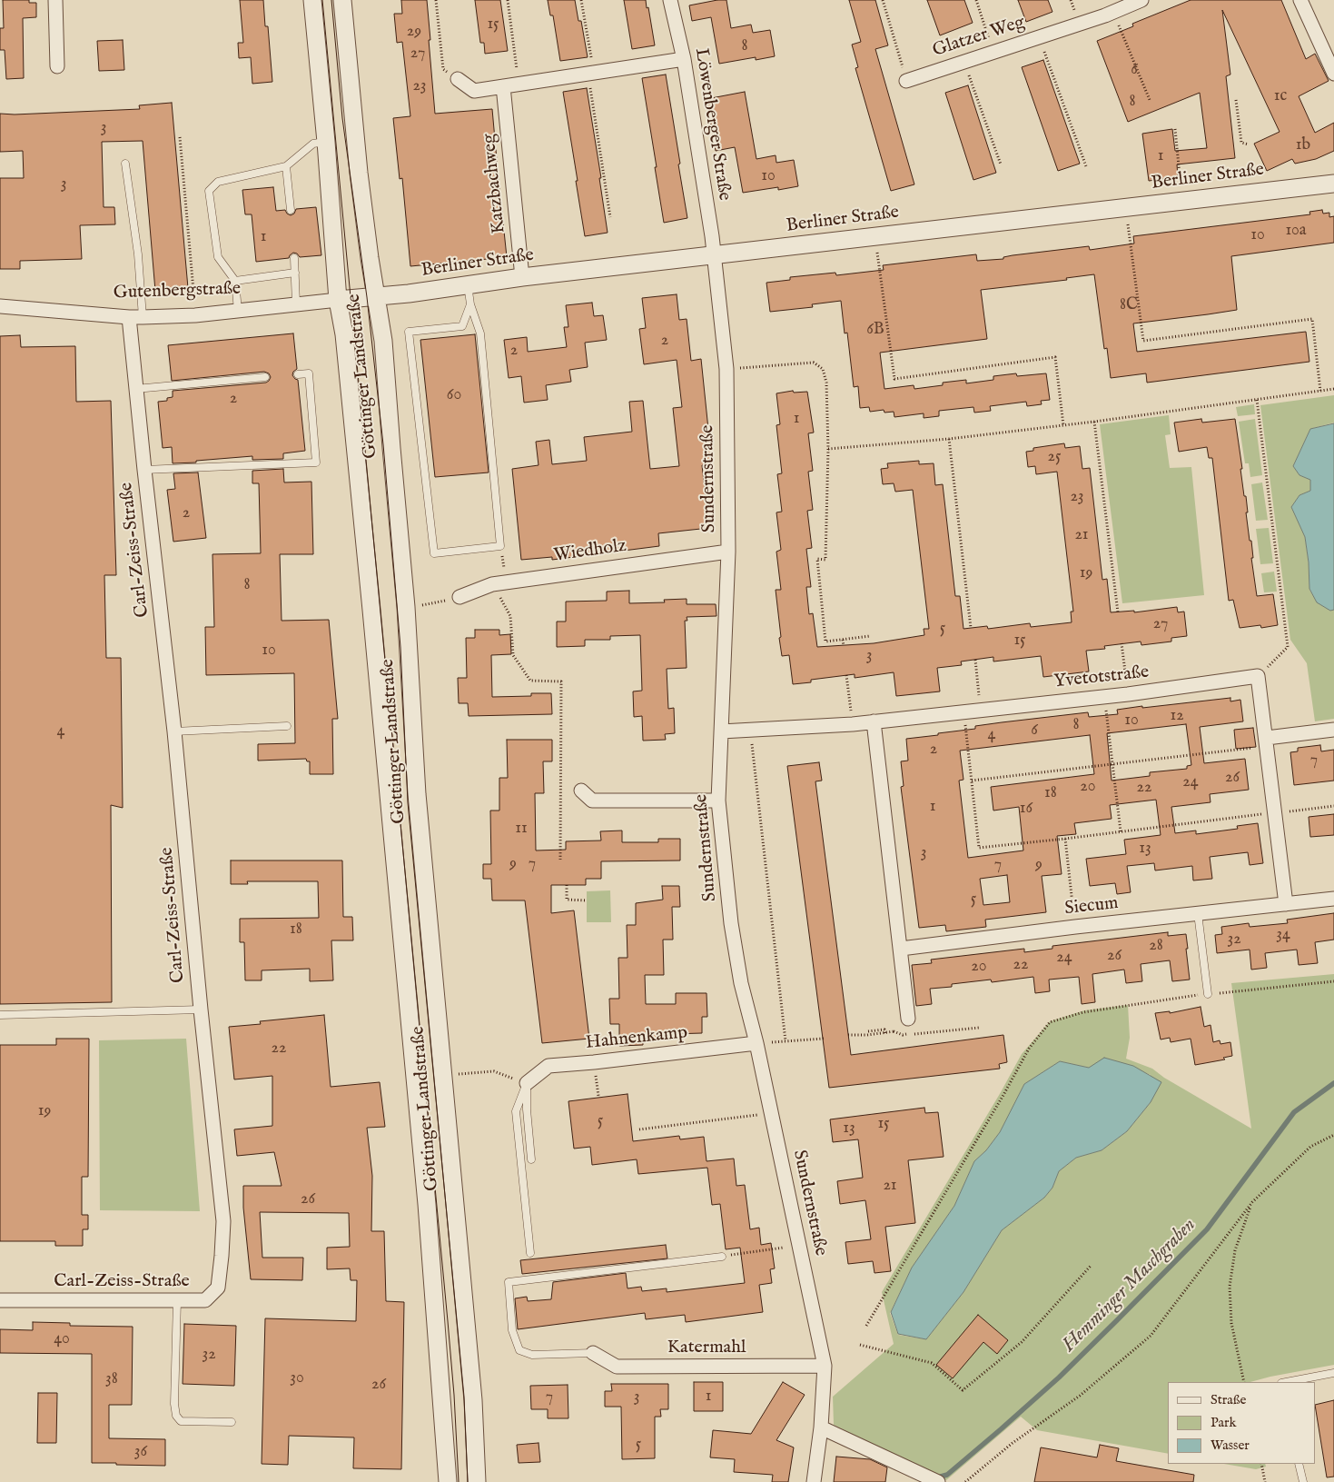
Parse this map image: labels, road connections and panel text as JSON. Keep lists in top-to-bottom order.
{
  "streets": {
    "street": [
      "Glatzer Weg",
      "Löwenberger Straße",
      "Berliner Straße",
      "Katzbachweg",
      "Gutenbergstraße",
      "Göttinger Landstraße",
      "Sundernstraße",
      "Carl-Zeiss-Straße",
      "Wiedholz",
      "Yvetotstraße",
      "Siecum",
      "Hahnenkamp",
      "Katermahl"
    ]
  },
  "crossings": [
    ["Löwenberger Straße", "Berliner Straße"],
    ["Löwenberger Straße", "Sundernstraße"],
    ["Berliner Straße", "Katzbachweg"],
    ["Berliner Straße", "Gutenbergstraße"],
    ["Berliner Straße", "Göttinger Landstraße"],
    ["Berliner Straße", "Sundernstraße"],
    ["Gutenbergstraße", "Göttinger Landstraße"],
    ["Gutenbergstraße", "Carl-Zeiss-Straße"],
    ["Sundernstraße", "Wiedholz"],
    ["Sundernstraße", "Yvetotstraße"],
    ["Sundernstraße", "Hahnenkamp"],
    ["Sundernstraße", "Katermahl"]
  ],
  "water": ["Hemminger Maschgraben"],
  "house_numbers": [
    "15",
    "29",
    "8",
    "27",
    "6",
    "23",
    "1c",
    "8",
    "3",
    "1b",
    "1",
    "10",
    "3",
    "10a",
    "10",
    "1",
    "8C",
    "6B",
    "2",
    "2",
    "60",
    "2",
    "1",
    "25",
    "23",
    "2",
    "21",
    "19",
    "8",
    "27",
    "5",
    "15",
    "10",
    "3",
    "12",
    "10",
    "8",
    "6",
    "4",
    "4",
    "2",
    "7",
    "26",
    "24",
    "20",
    "22",
    "18",
    "1",
    "16",
    "11",
    "13",
    "3",
    "9",
    "7",
    "7",
    "9",
    "5",
    "18",
    "34",
    "32",
    "28",
    "26",
    "24",
    "22",
    "20",
    "22",
    "19",
    "5",
    "15",
    "13",
    "21",
    "26",
    "40",
    "32",
    "30",
    "38",
    "26",
    "1",
    "7",
    "3",
    "5",
    "36"
  ],
  "legend": ["Straße", "Park", "Wasser"]
}
